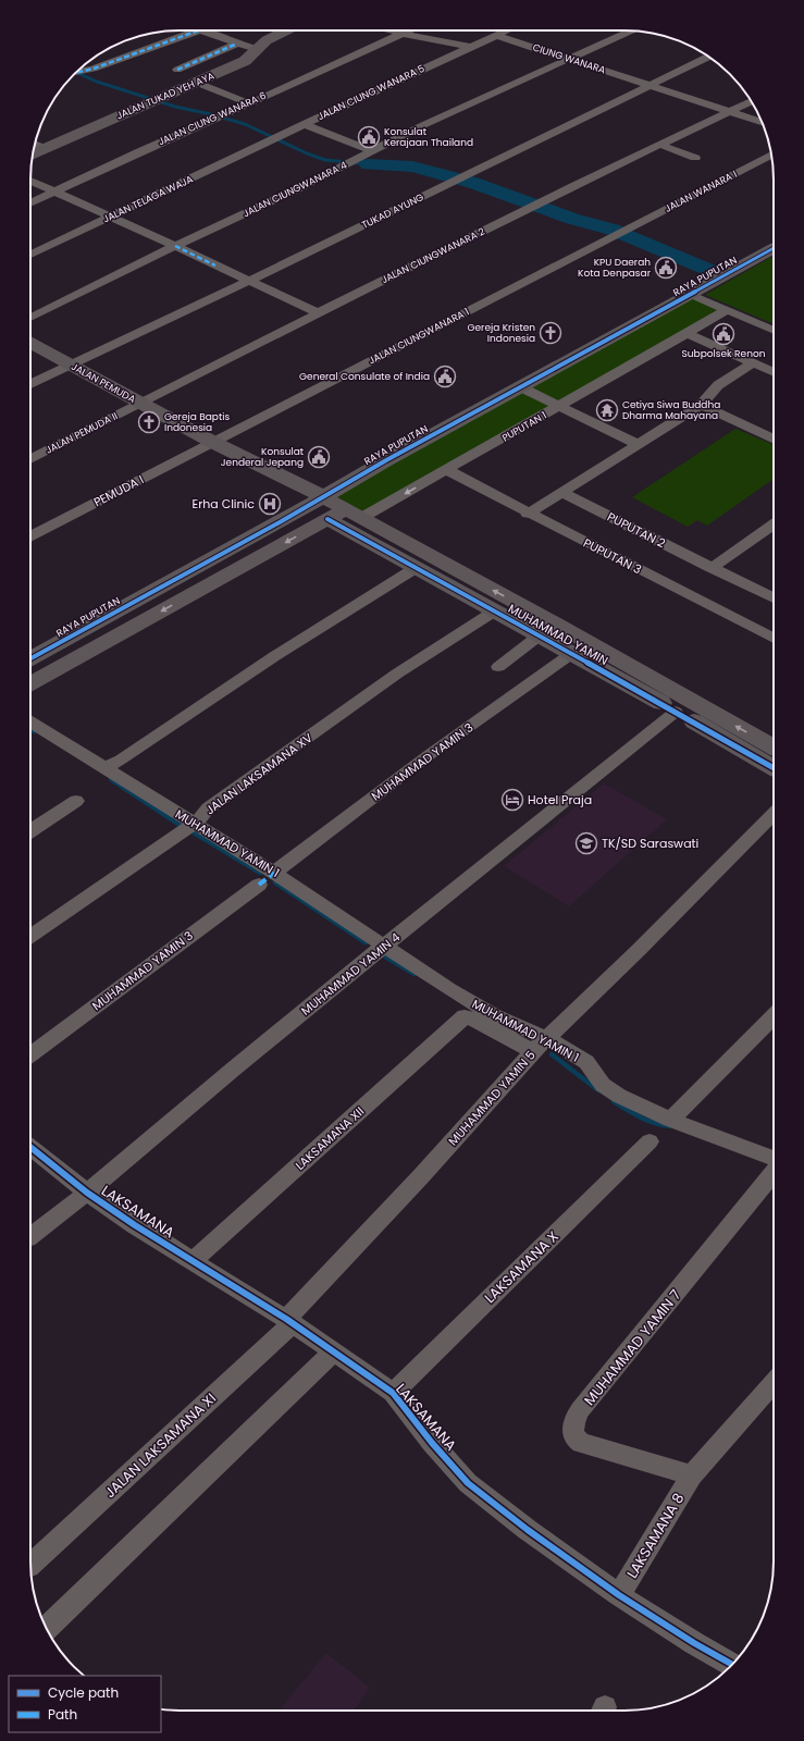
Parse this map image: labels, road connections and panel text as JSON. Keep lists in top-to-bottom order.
{
  "streets": {
    "main road": [
      "JALAN TUKAD YEH AYA",
      "RAYA PUPUTAN",
      "JALAN PEMUDA",
      "MUHAMMAD YAMIN"
    ],
    "street": [
      "CIUNG WANARA",
      "JALAN CIUNG WANARA 5",
      "JALAN CIUNG WANARA 6",
      "JALAN CIUNGWANARA 4",
      "JALAN WANARA I",
      "JALAN TELAGA WAJA",
      "TUKAD AYUNG",
      "JALAN CIUNGWANARA 2",
      "JALAN CIUNGWANARA 1",
      "PUPUTAN 1",
      "JALAN PEMUDA II",
      "PEMUDA I",
      "PUPUTAN 2",
      "PUPUTAN 3",
      "MUHAMMAD YAMIN 3",
      "JALAN LAKSAMANA XV",
      "MUHAMMAD YAMIN 1",
      "MUHAMMAD YAMIN 4",
      "MUHAMMAD YAMIN 5",
      "LAKSAMANA XII",
      "LAKSAMANA",
      "LAKSAMANA X",
      "MUHAMMAD YAMIN 7",
      "JALAN LAKSAMANA XI",
      "LAKSAMANA 8"
    ]
  },
  "crossings": [
    ["CIUNG WANARA", "JALAN CIUNGWANARA 4"],
    ["CIUNG WANARA", "TUKAD AYUNG"],
    ["CIUNG WANARA", "JALAN CIUNGWANARA 2"],
    ["JALAN CIUNG WANARA 5", "JALAN TELAGA WAJA"],
    ["JALAN WANARA I", "JALAN CIUNGWANARA 1"],
    ["TUKAD AYUNG", "JALAN PEMUDA"],
    ["JALAN CIUNGWANARA 2", "JALAN PEMUDA"],
    ["JALAN CIUNGWANARA 2", "JALAN PEMUDA II"],
    ["RAYA PUPUTAN", "JALAN PEMUDA"],
    ["RAYA PUPUTAN", "MUHAMMAD YAMIN"],
    ["JALAN CIUNGWANARA 1", "JALAN PEMUDA"],
    ["JALAN CIUNGWANARA 1", "PEMUDA I"],
    ["JALAN PEMUDA", "JALAN PEMUDA II"],
    ["JALAN PEMUDA", "PEMUDA I"],
    ["JALAN PEMUDA", "MUHAMMAD YAMIN"],
    ["PUPUTAN 1", "PUPUTAN 3"],
    ["PUPUTAN 1", "MUHAMMAD YAMIN"],
    ["MUHAMMAD YAMIN", "MUHAMMAD YAMIN 3"],
    ["MUHAMMAD YAMIN", "JALAN LAKSAMANA XV"],
    ["MUHAMMAD YAMIN", "MUHAMMAD YAMIN 4"],
    ["MUHAMMAD YAMIN 3", "MUHAMMAD YAMIN 1"],
    ["JALAN LAKSAMANA XV", "MUHAMMAD YAMIN 1"],
    ["MUHAMMAD YAMIN 1", "MUHAMMAD YAMIN 4"],
    ["MUHAMMAD YAMIN 1", "MUHAMMAD YAMIN 5"],
    ["MUHAMMAD YAMIN 1", "LAKSAMANA XII"],
    ["MUHAMMAD YAMIN 4", "LAKSAMANA"],
    ["MUHAMMAD YAMIN 5", "LAKSAMANA XII"],
    ["MUHAMMAD YAMIN 5", "LAKSAMANA"],
    ["MUHAMMAD YAMIN 5", "JALAN LAKSAMANA XI"],
    ["LAKSAMANA XII", "LAKSAMANA"],
    ["LAKSAMANA", "LAKSAMANA X"],
    ["LAKSAMANA", "JALAN LAKSAMANA XI"],
    ["LAKSAMANA", "LAKSAMANA 8"],
    ["MUHAMMAD YAMIN 7", "LAKSAMANA 8"]
  ],
  "places": {
    "public building": [
      "Konsulat Kerajaan Thailand",
      "KPU Daerah Kota Denpasar",
      "Subpolsek Renon",
      "General Consulate of India",
      "Konsulat Jenderal Jepang"
    ],
    "church": ["Gereja Kristen Indonesia", "Gereja Baptis Indonesia"],
    "temple": ["Cetiya Siwa Buddha Dharma Mahayana"],
    "hospital": ["Erha Clinic"],
    "hotel": ["Hotel Praja"],
    "school or university": ["TK/SD Saraswati"]
  },
  "legend": ["Cycle path", "Path"]
}
